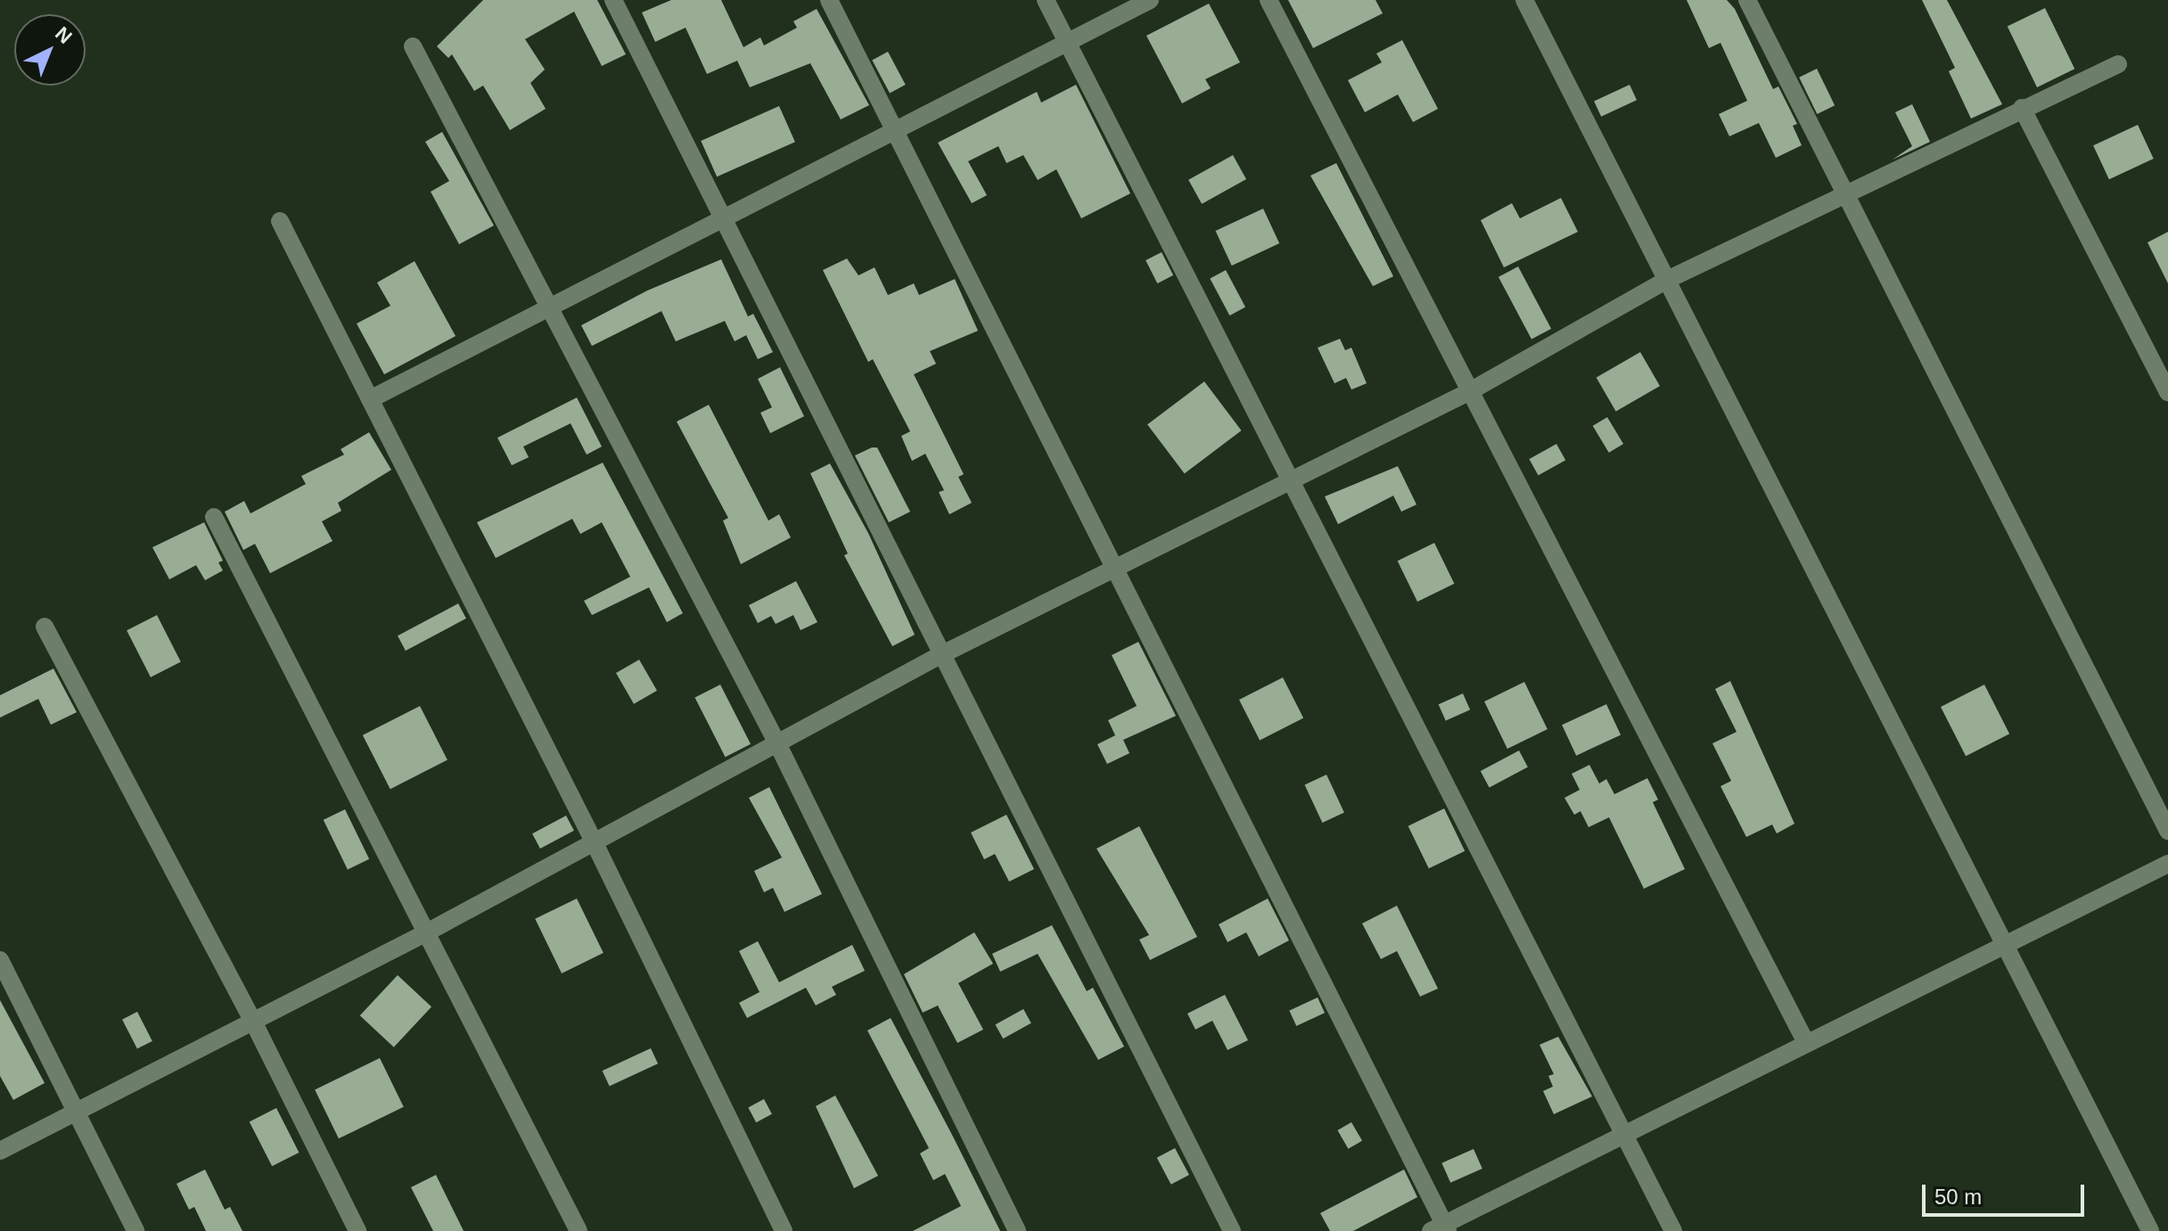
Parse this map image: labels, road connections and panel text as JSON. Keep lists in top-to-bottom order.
{
  "scale_bar": "50 m",
  "north": "top right"
}
